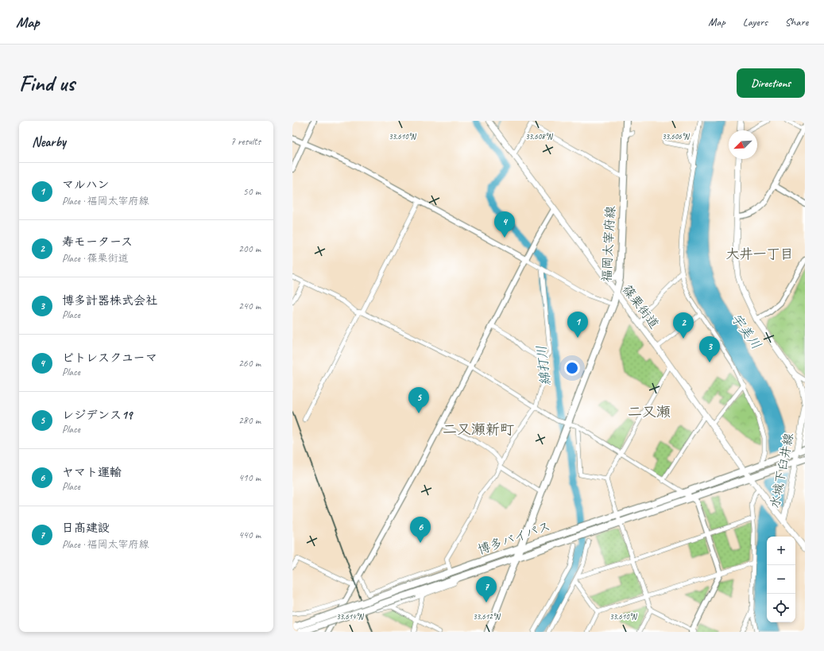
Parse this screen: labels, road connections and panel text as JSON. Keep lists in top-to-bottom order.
{
  "streets": {
    "main road": [
      "福岡太宰府線",
      "篠栗街道",
      "水城下臼井線",
      "博多バイパス"
    ]
  },
  "crossings": [
    ["福岡太宰府線", "篠栗街道"],
    ["福岡太宰府線", "博多バイパス"],
    ["篠栗街道", "水城下臼井線"],
    ["篠栗街道", "博多バイパス"],
    ["水城下臼井線", "博多バイパス"]
  ],
  "districts": ["大井一丁目", "二又瀬", "二又瀬新町"],
  "water": ["宇美川", "綿打川"],
  "north": "bottom left",
  "page": {
    "header": "Map",
    "nav": ["Map", "Layers", "Share"],
    "buttons": "Directions",
    "title": "Find us",
    "heading": ["Nearby", "7 results"],
    "list": [
      {
        "mark": "1",
        "name": "マルハン",
        "note": "Place · 福岡太宰府線",
        "value": "50 m"
      },
      {
        "mark": "2",
        "name": "寿モータース",
        "note": "Place · 篠栗街道",
        "value": "200 m"
      },
      {
        "mark": "3",
        "name": "博多計器株式会社",
        "note": "Place",
        "value": "240 m"
      },
      {
        "mark": "4",
        "name": "ピトレスクユーマ",
        "note": "Place",
        "value": "260 m"
      },
      {
        "mark": "5",
        "name": "レジデンス19",
        "note": "Place",
        "value": "280 m"
      },
      {
        "mark": "6",
        "name": "ヤマト運輸",
        "note": "Place",
        "value": "410 m"
      },
      {
        "mark": "7",
        "name": "日髙建設",
        "note": "Place · 福岡太宰府線",
        "value": "440 m"
      }
    ],
    "pins": [
      "4",
      "1",
      "2",
      "3",
      "5",
      "6",
      "7"
    ],
    "map_buttons": ["+", "−"]
  },
  "coordinates": [
    "33.606°N",
    "33.610°N",
    "33.608°N",
    "33.614°N",
    "33.612°N"
  ]
}
